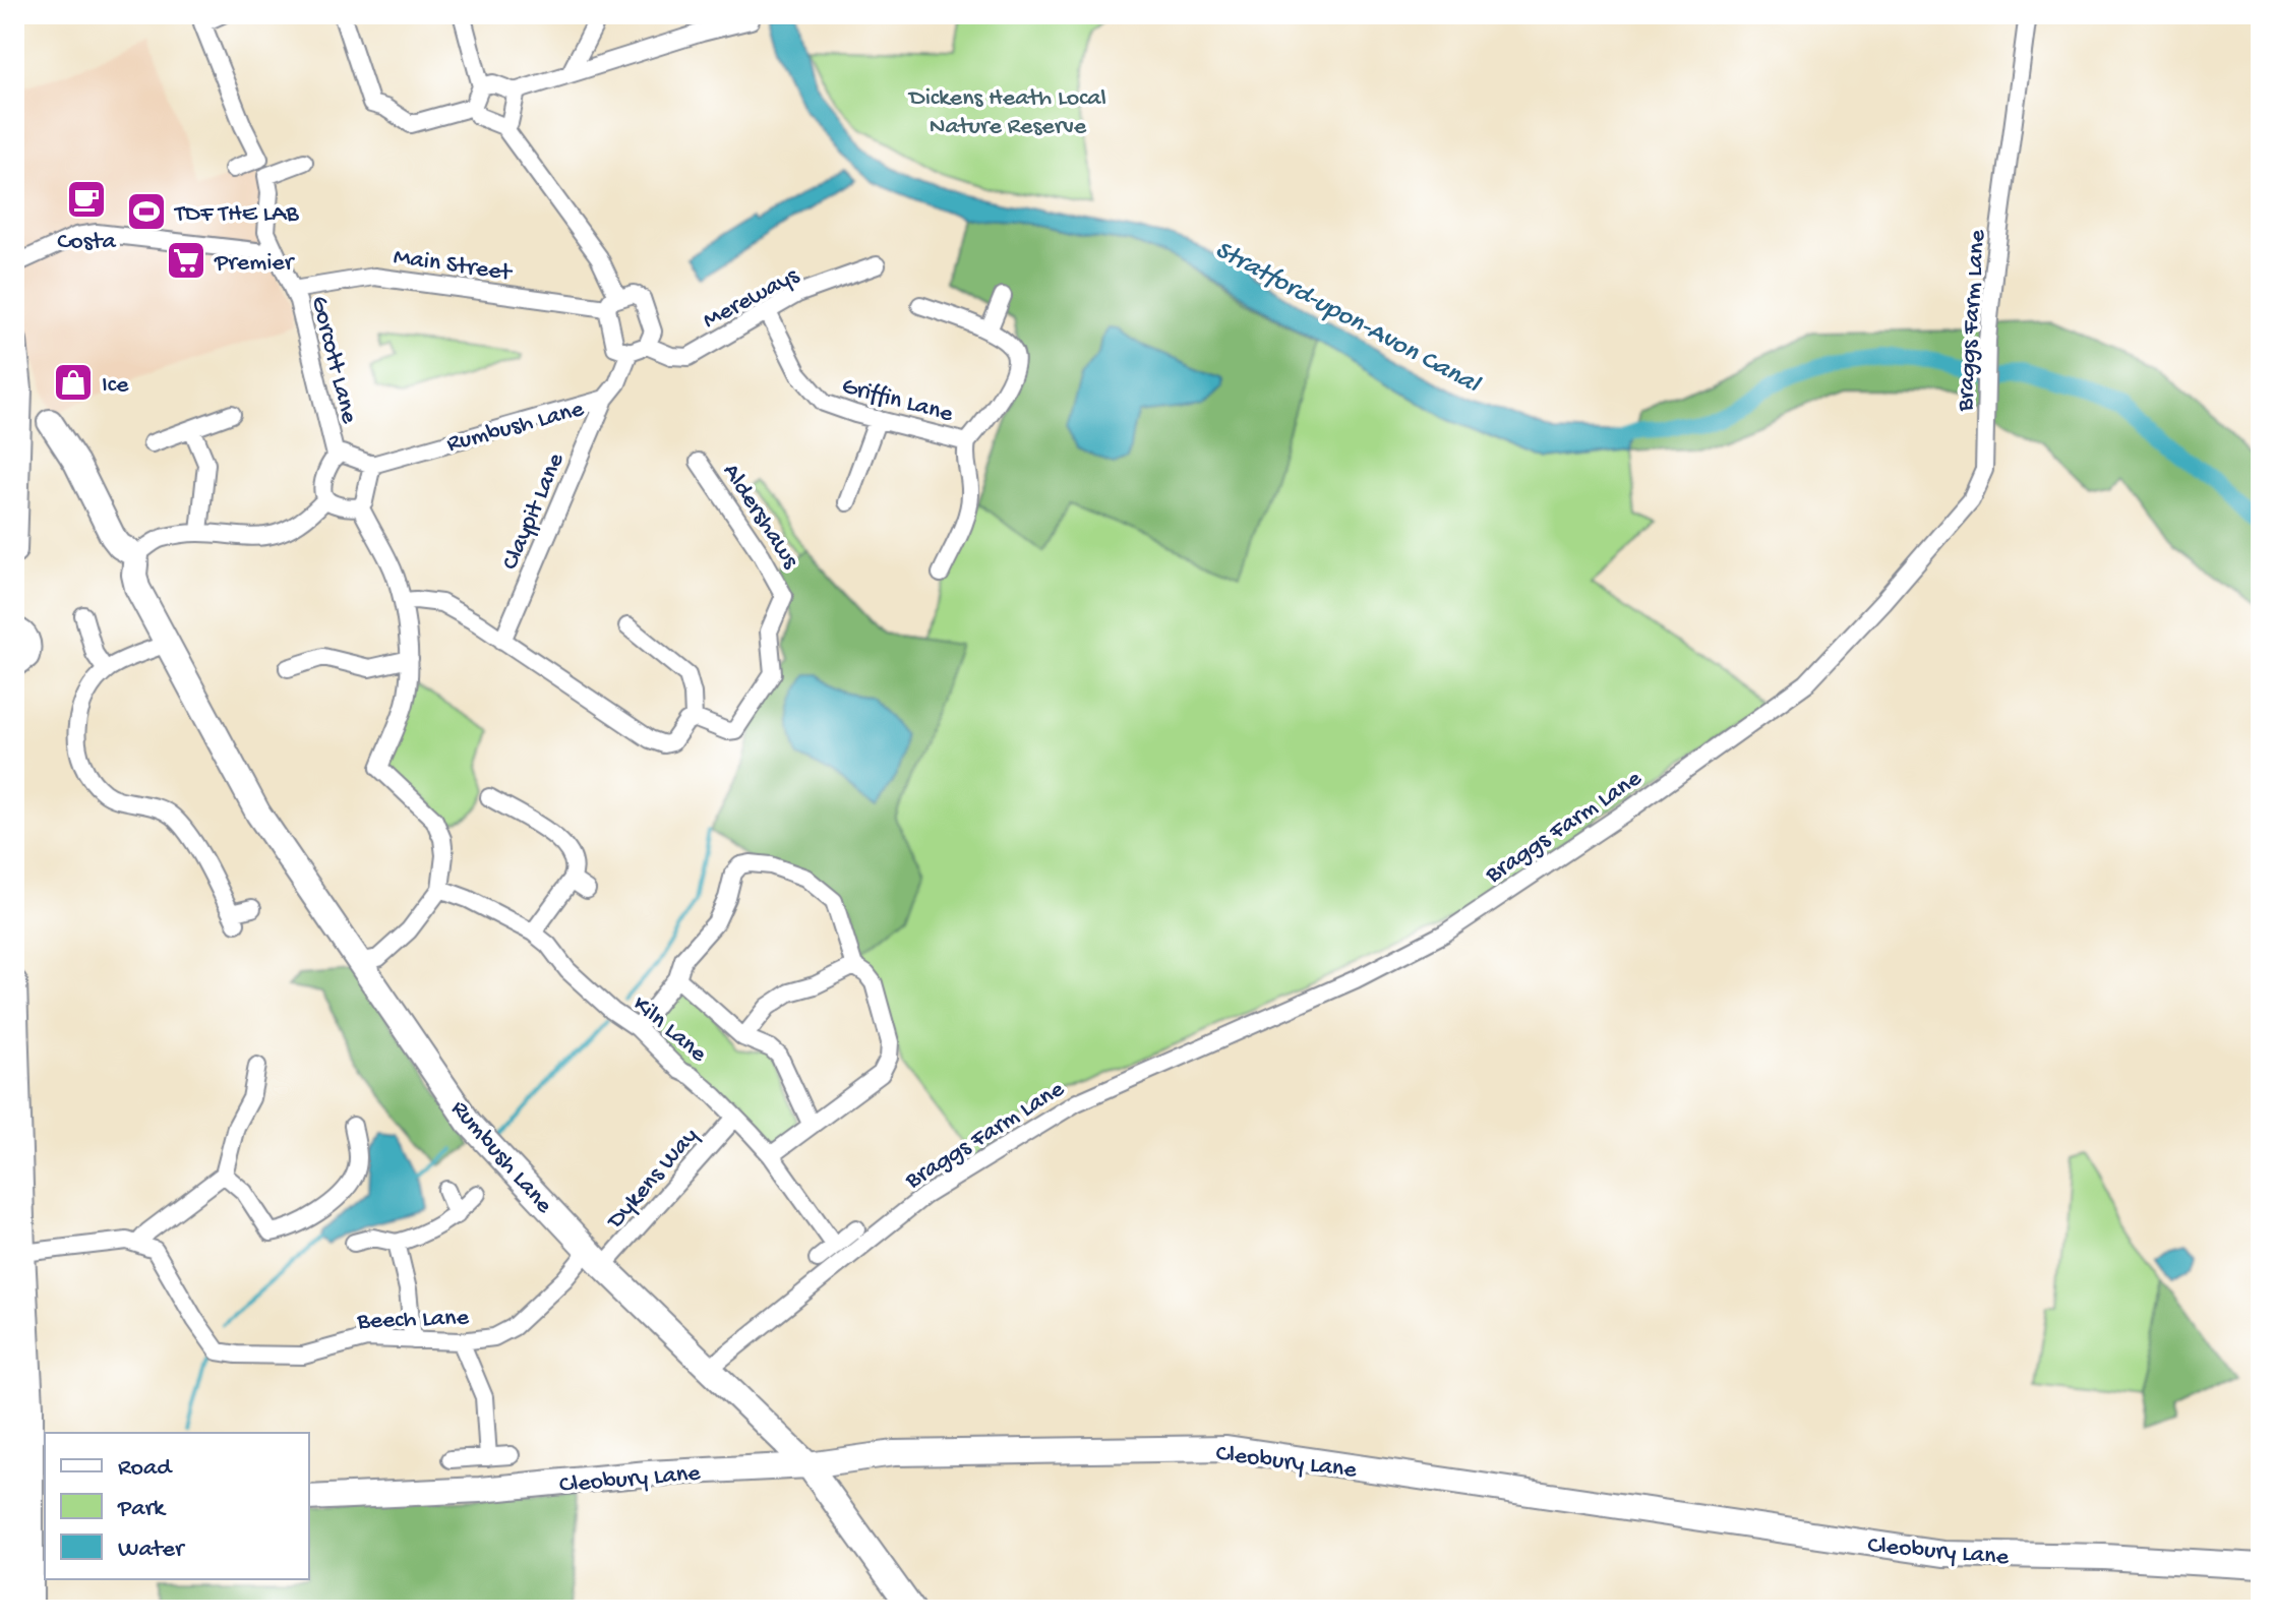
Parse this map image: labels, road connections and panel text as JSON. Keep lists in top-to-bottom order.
{
  "streets": {
    "street": [
      "Main Street",
      "Mereways",
      "Braggs Farm Lane",
      "Gorcott Lane",
      "Griffin Lane",
      "Rumbush Lane",
      "Claypit Lane",
      "Aldershaws",
      "Kiln Lane",
      "Dykens Way",
      "Beech Lane",
      "Cleobury Lane"
    ]
  },
  "crossings": [
    ["Main Street", "Gorcott Lane"],
    ["Mereways", "Griffin Lane"],
    ["Braggs Farm Lane", "Rumbush Lane"],
    ["Gorcott Lane", "Rumbush Lane"],
    ["Rumbush Lane", "Claypit Lane"],
    ["Rumbush Lane", "Dykens Way"],
    ["Rumbush Lane", "Beech Lane"],
    ["Rumbush Lane", "Cleobury Lane"],
    ["Kiln Lane", "Dykens Way"],
    ["Dykens Way", "Beech Lane"]
  ],
  "water": ["Stratford-upon-Avon Canal"],
  "parks": ["Dickens Heath Local Nature Reserve"],
  "places": {
    "cafe": ["Costa"],
    "sports": ["TDF THE LAB"],
    "supermarket": ["Premier"],
    "shop": ["Ice"]
  },
  "legend": ["Road", "Park", "Water"]
}
